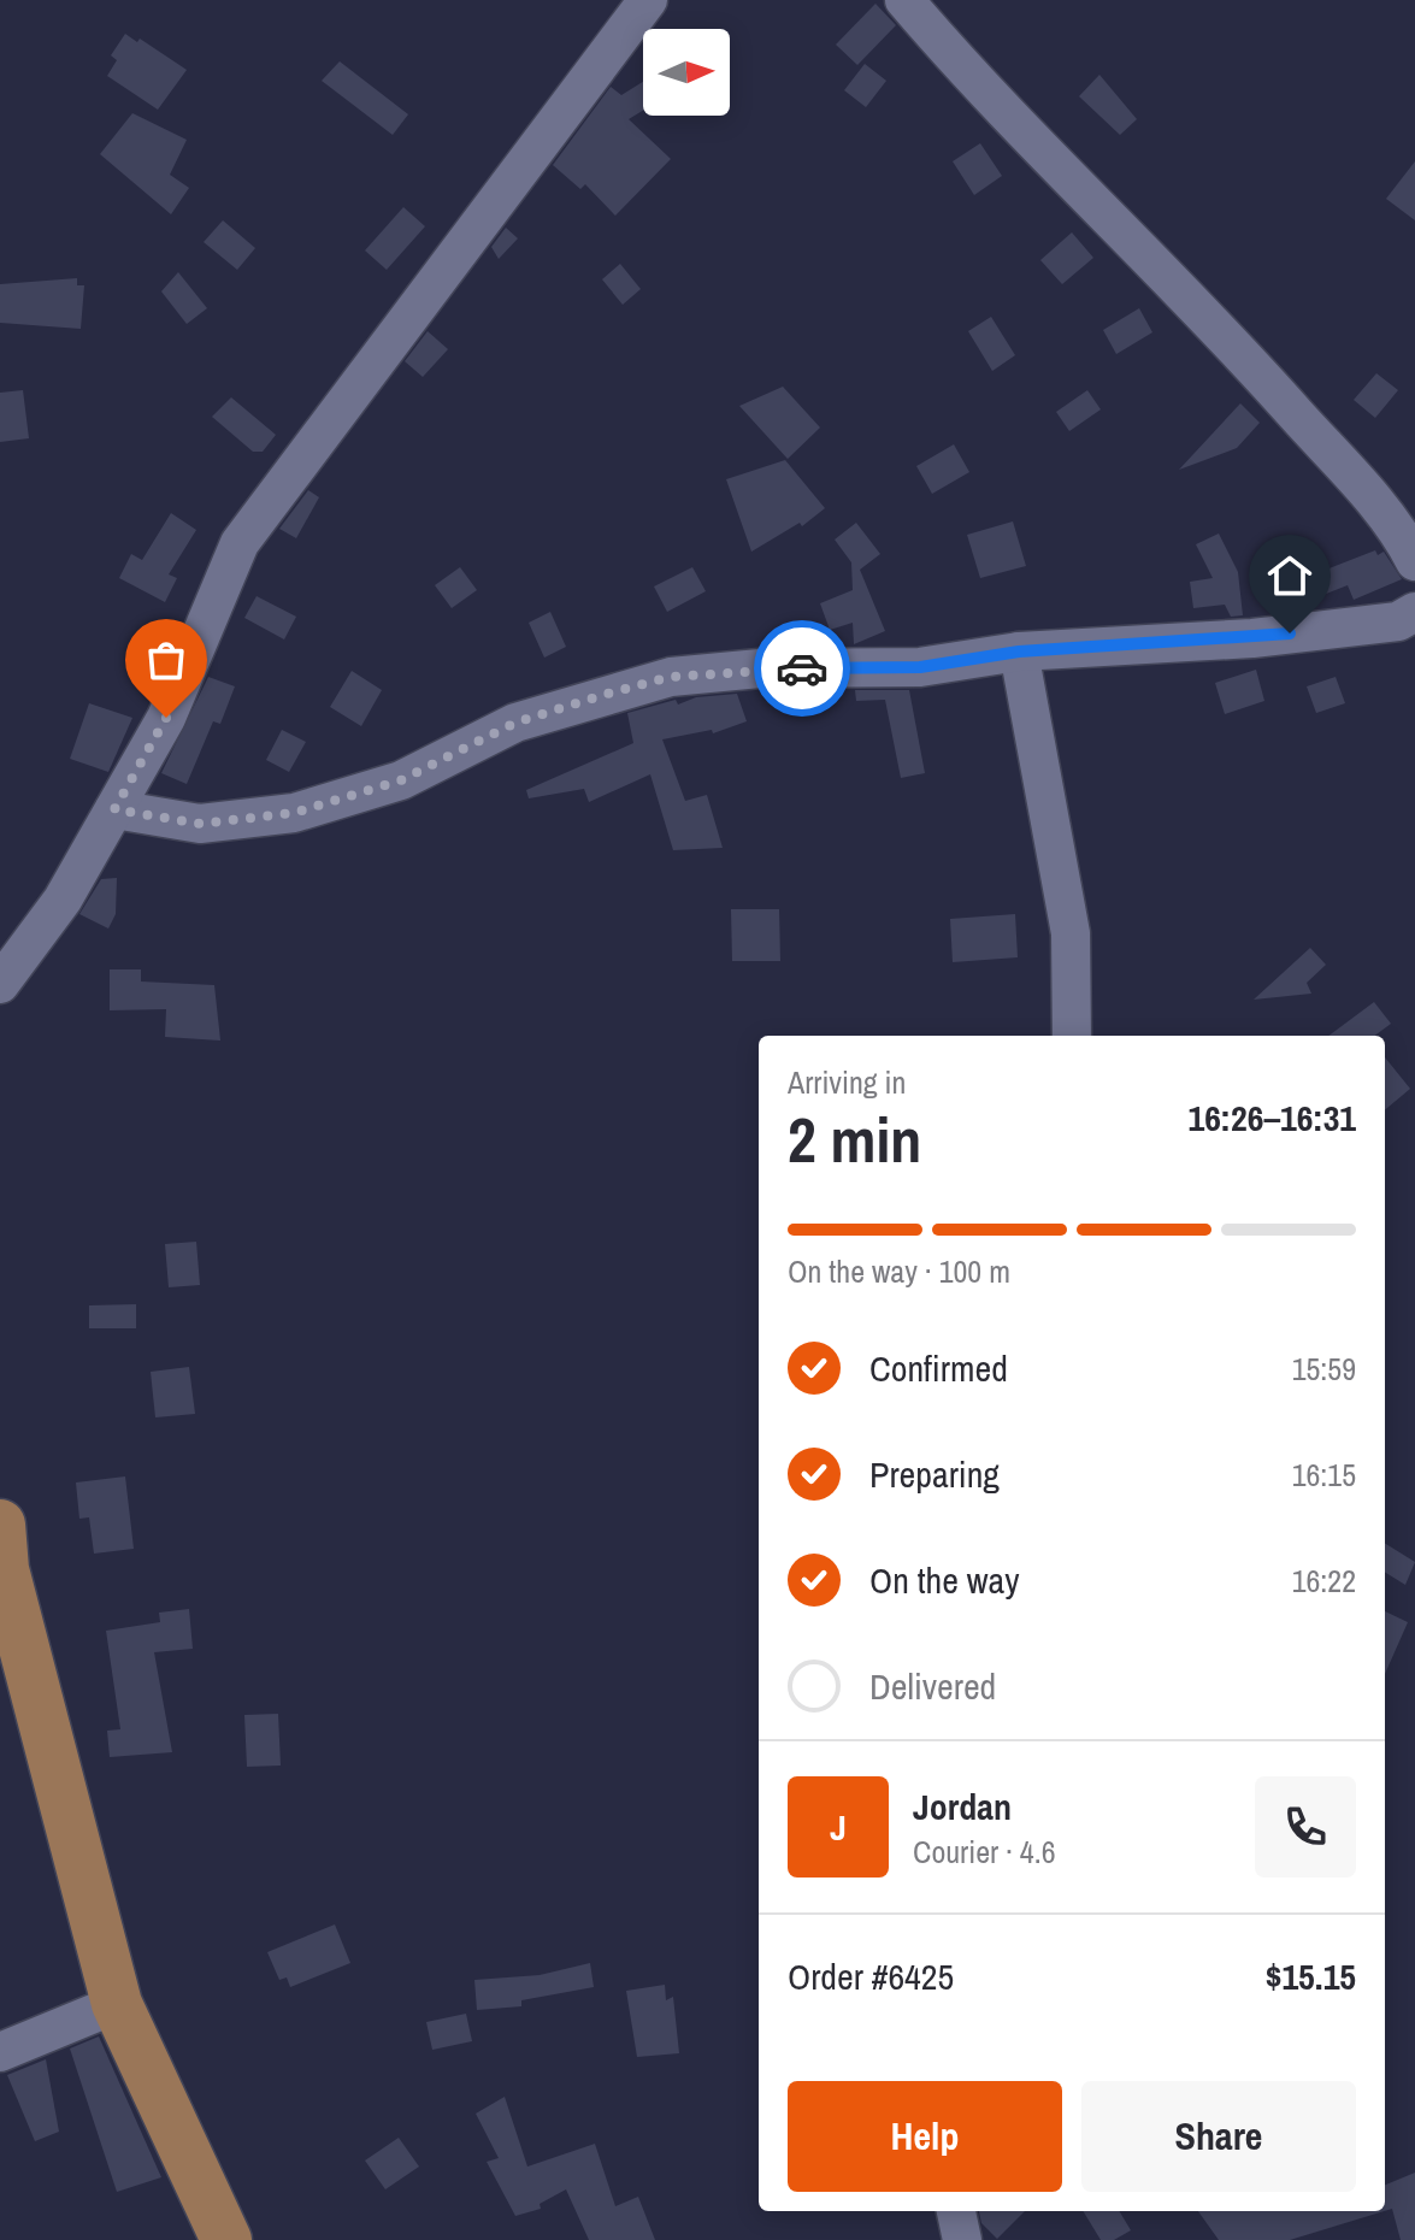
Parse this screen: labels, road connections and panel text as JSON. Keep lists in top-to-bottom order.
{
  "north": "right",
  "page": {
    "heading": ["2 min", "Arriving in", "16:26–16:31"],
    "panel": [
      "Jordan",
      "Courier · 4.6",
      "Order #6425",
      "$15.15"
    ],
    "bar": "On the way · 100 m",
    "list": [
      ["Confirmed", "15:59"],
      ["Preparing", "16:15"],
      ["On the way", "16:22"],
      "Delivered"
    ],
    "round": "J",
    "buttons": ["Help", "Share"]
  }
}
